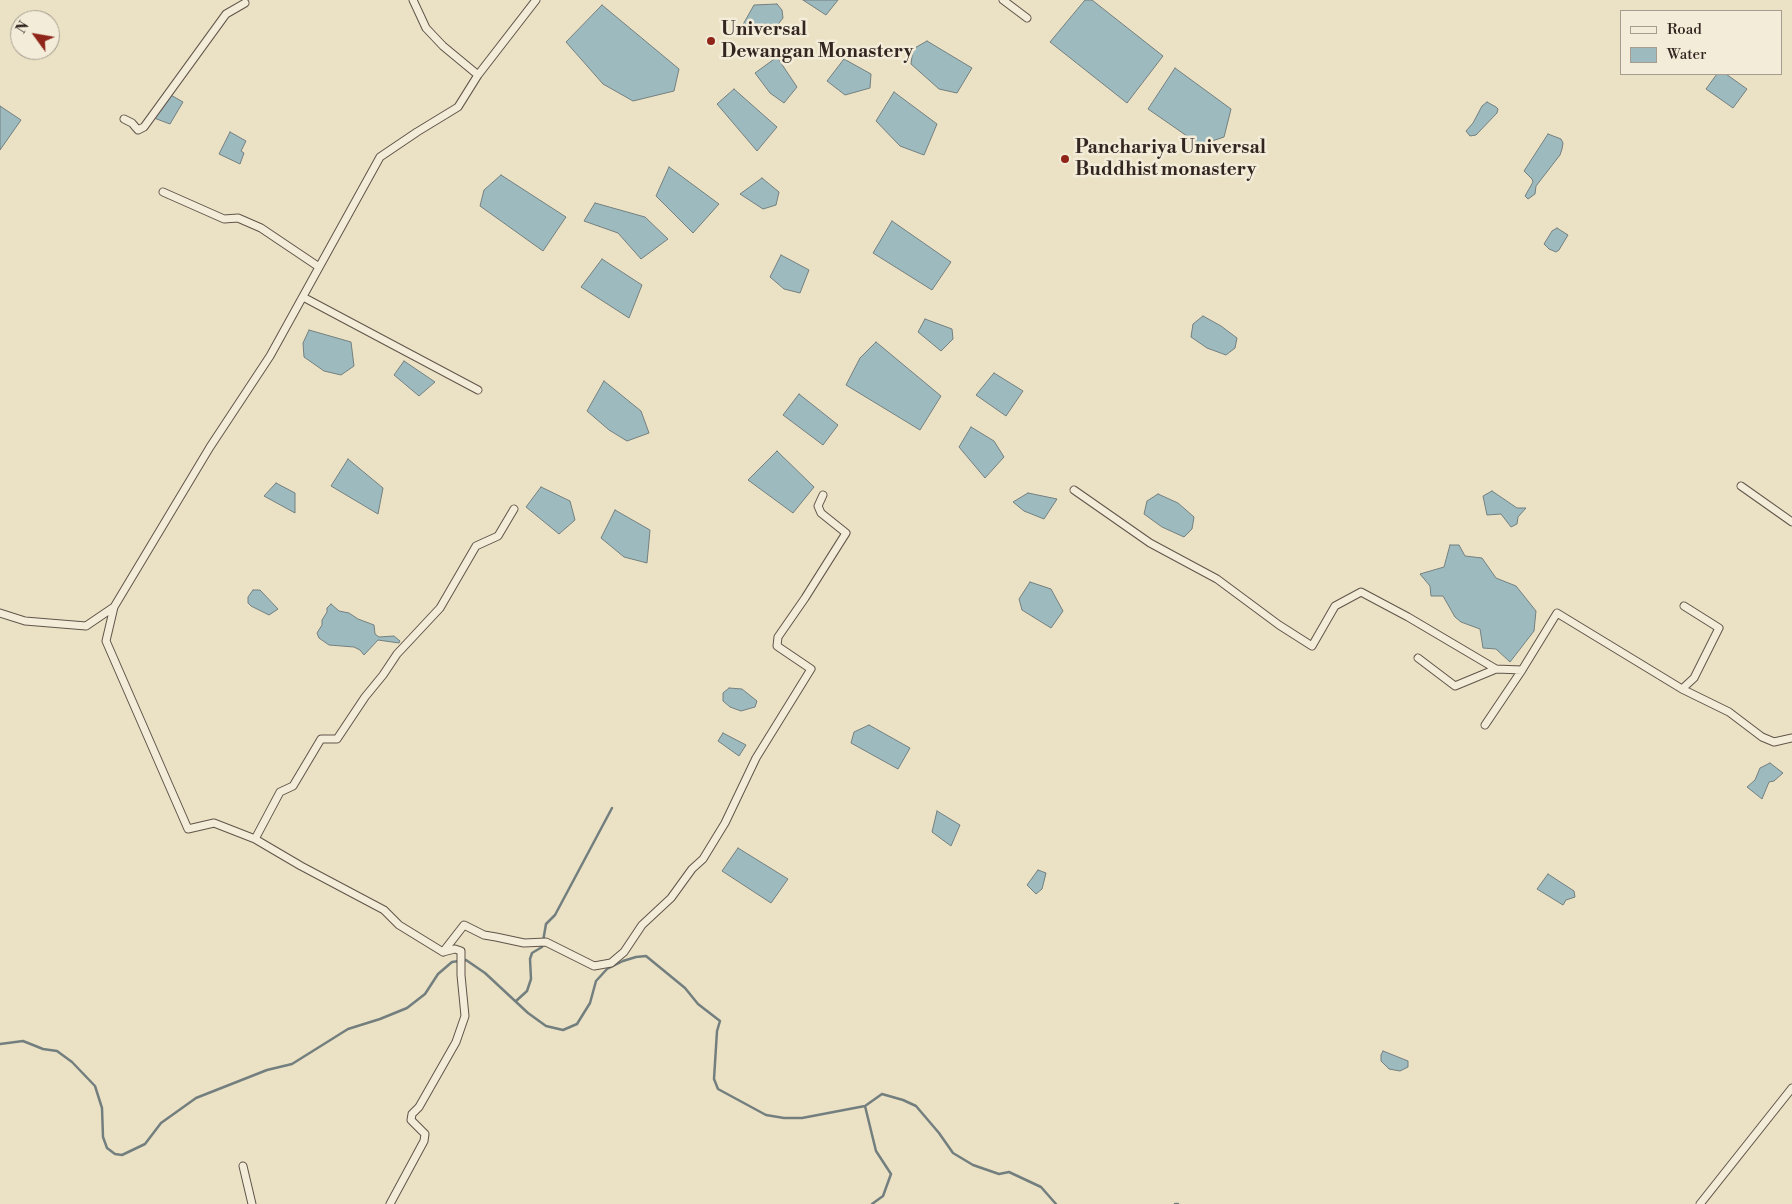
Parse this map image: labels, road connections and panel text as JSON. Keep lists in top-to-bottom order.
{
  "places": ["Universal Dewangan Monastery", "Panchariya Universal Buddhist monastery"],
  "legend": ["Road", "Water"],
  "north": "top left"
}
